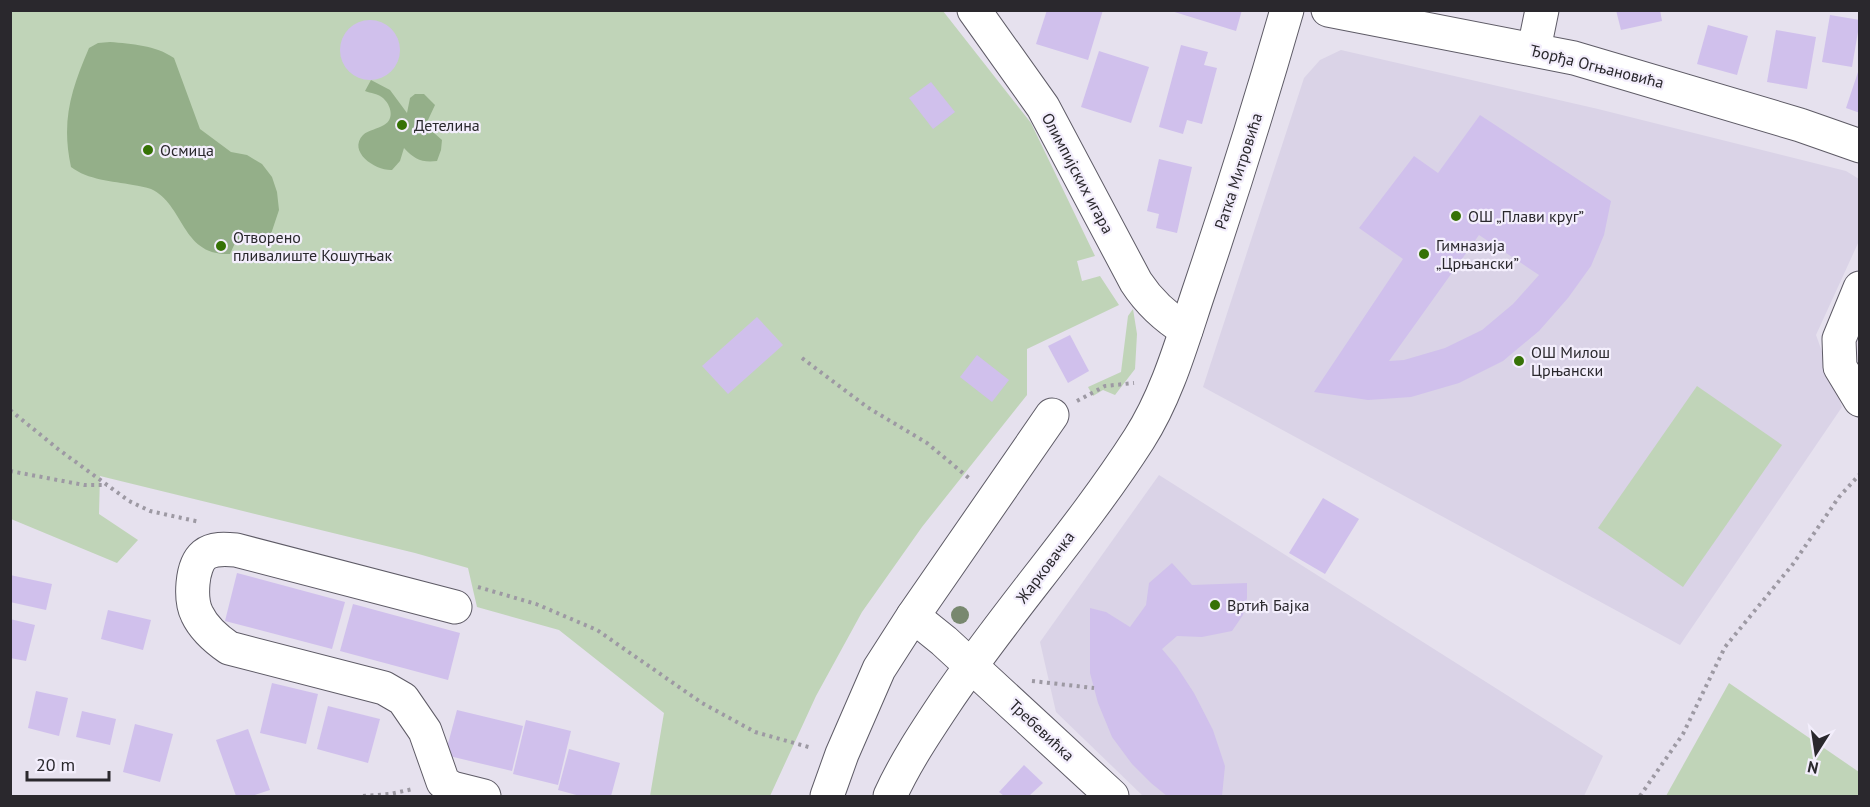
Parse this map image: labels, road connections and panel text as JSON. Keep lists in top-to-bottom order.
{
  "streets": {
    "street": [
      "Ђорђа Огњановића",
      "Ратка Митровића",
      "Олимпијских игара",
      "Жарковачка",
      "Требевићка"
    ]
  },
  "crossings": [
    ["Ратка Митровића", "Олимпијских игара"],
    ["Ратка Митровића", "Жарковачка"],
    ["Олимпијских игара", "Жарковачка"],
    ["Жарковачка", "Требевићка"]
  ],
  "places": [
    "Детелина",
    "Осмица",
    "ОШ „Плави круг”",
    "Отворено пливалиште Кошутњак",
    "Гимназија „Црњански”",
    "ОШ Милош Црњански",
    "Вртић Бајка"
  ],
  "scale_bar": "20 m",
  "north": "bottom"
}
